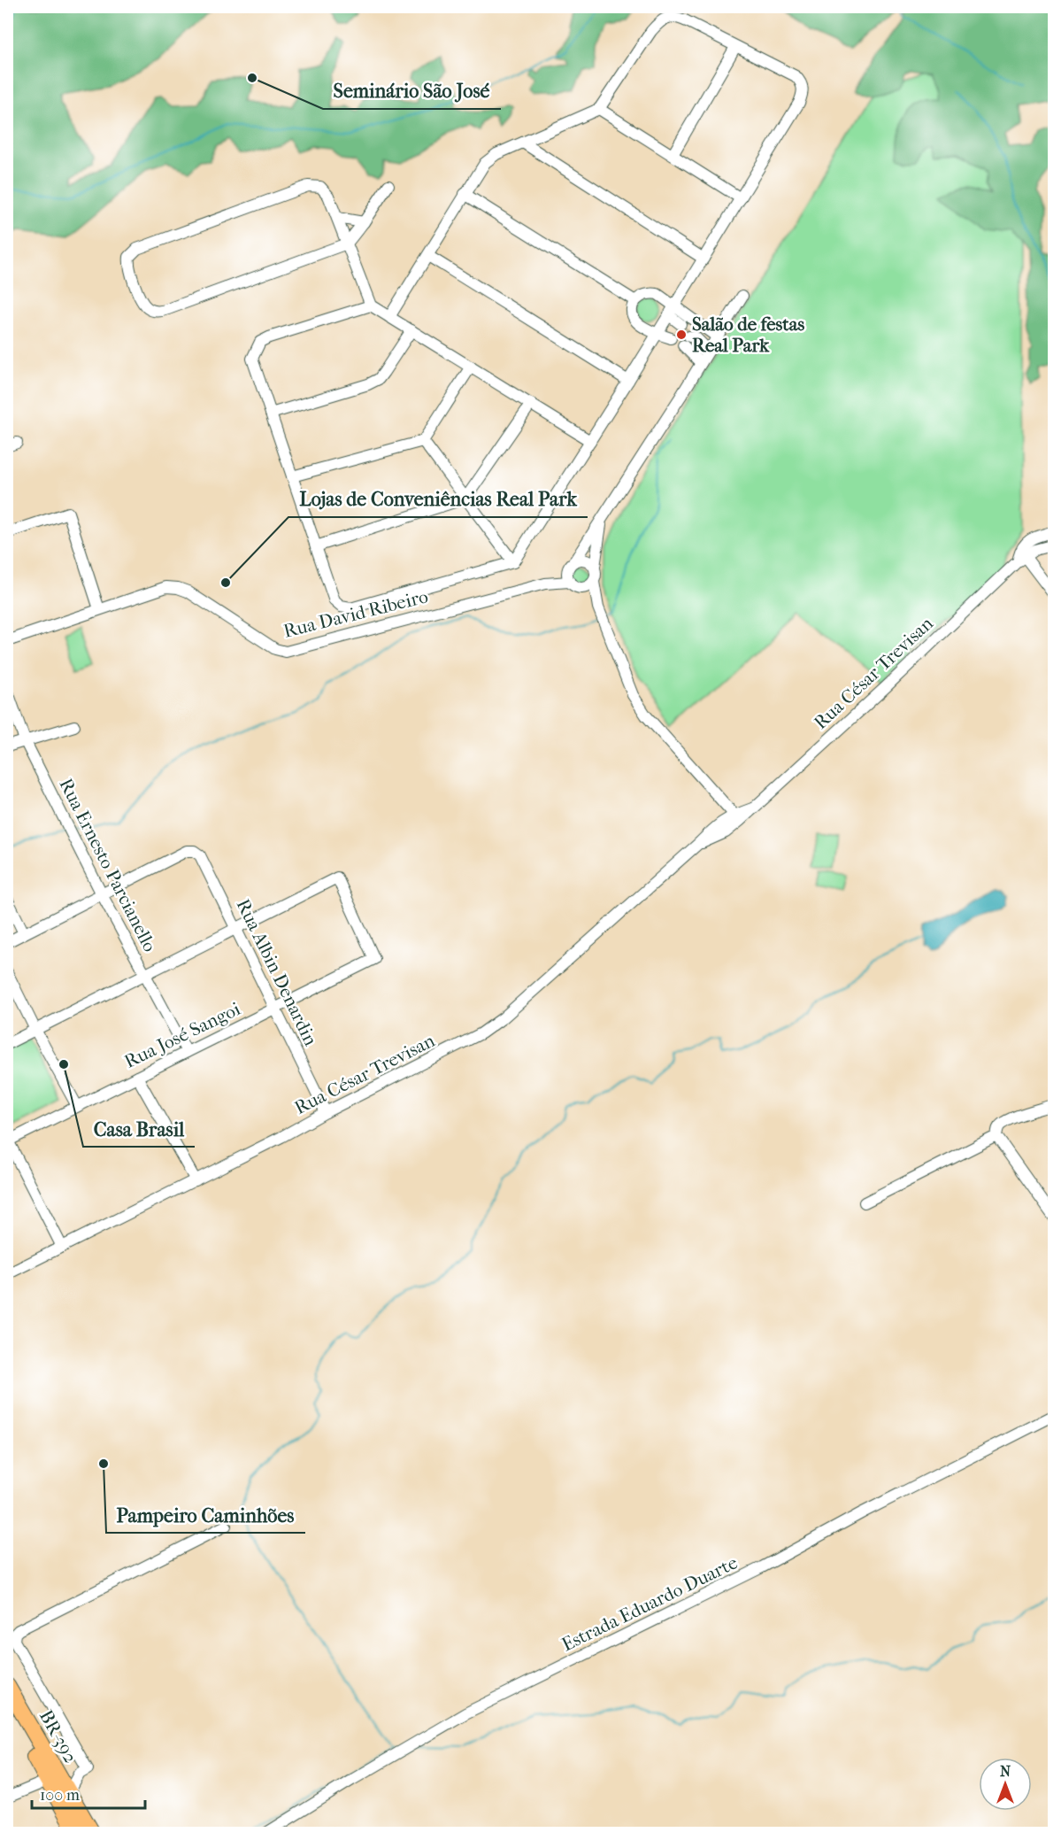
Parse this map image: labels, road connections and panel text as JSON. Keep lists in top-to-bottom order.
{
  "streets": {
    "highway": ["BR-392"],
    "street": [
      "Rua David Ribeiro",
      "Rua César Trevisan",
      "Rua Ernesto Parcianello",
      "Rua Albin Denardin",
      "Rua José Sangoi",
      "Estrada Eduardo Duarte"
    ]
  },
  "crossings": [
    ["Rua César Trevisan", "Rua Albin Denardin"],
    ["Rua Ernesto Parcianello", "Rua Albin Denardin"],
    ["Rua Ernesto Parcianello", "Rua José Sangoi"],
    ["Rua Albin Denardin", "Rua José Sangoi"]
  ],
  "places": [
    "Seminário São José",
    "Salão de festas Real Park",
    "Lojas de Conveniências Real Park",
    "Casa Brasil",
    "Pampeiro Caminhões"
  ],
  "scale_bar": "100 m",
  "north": "top"
}
